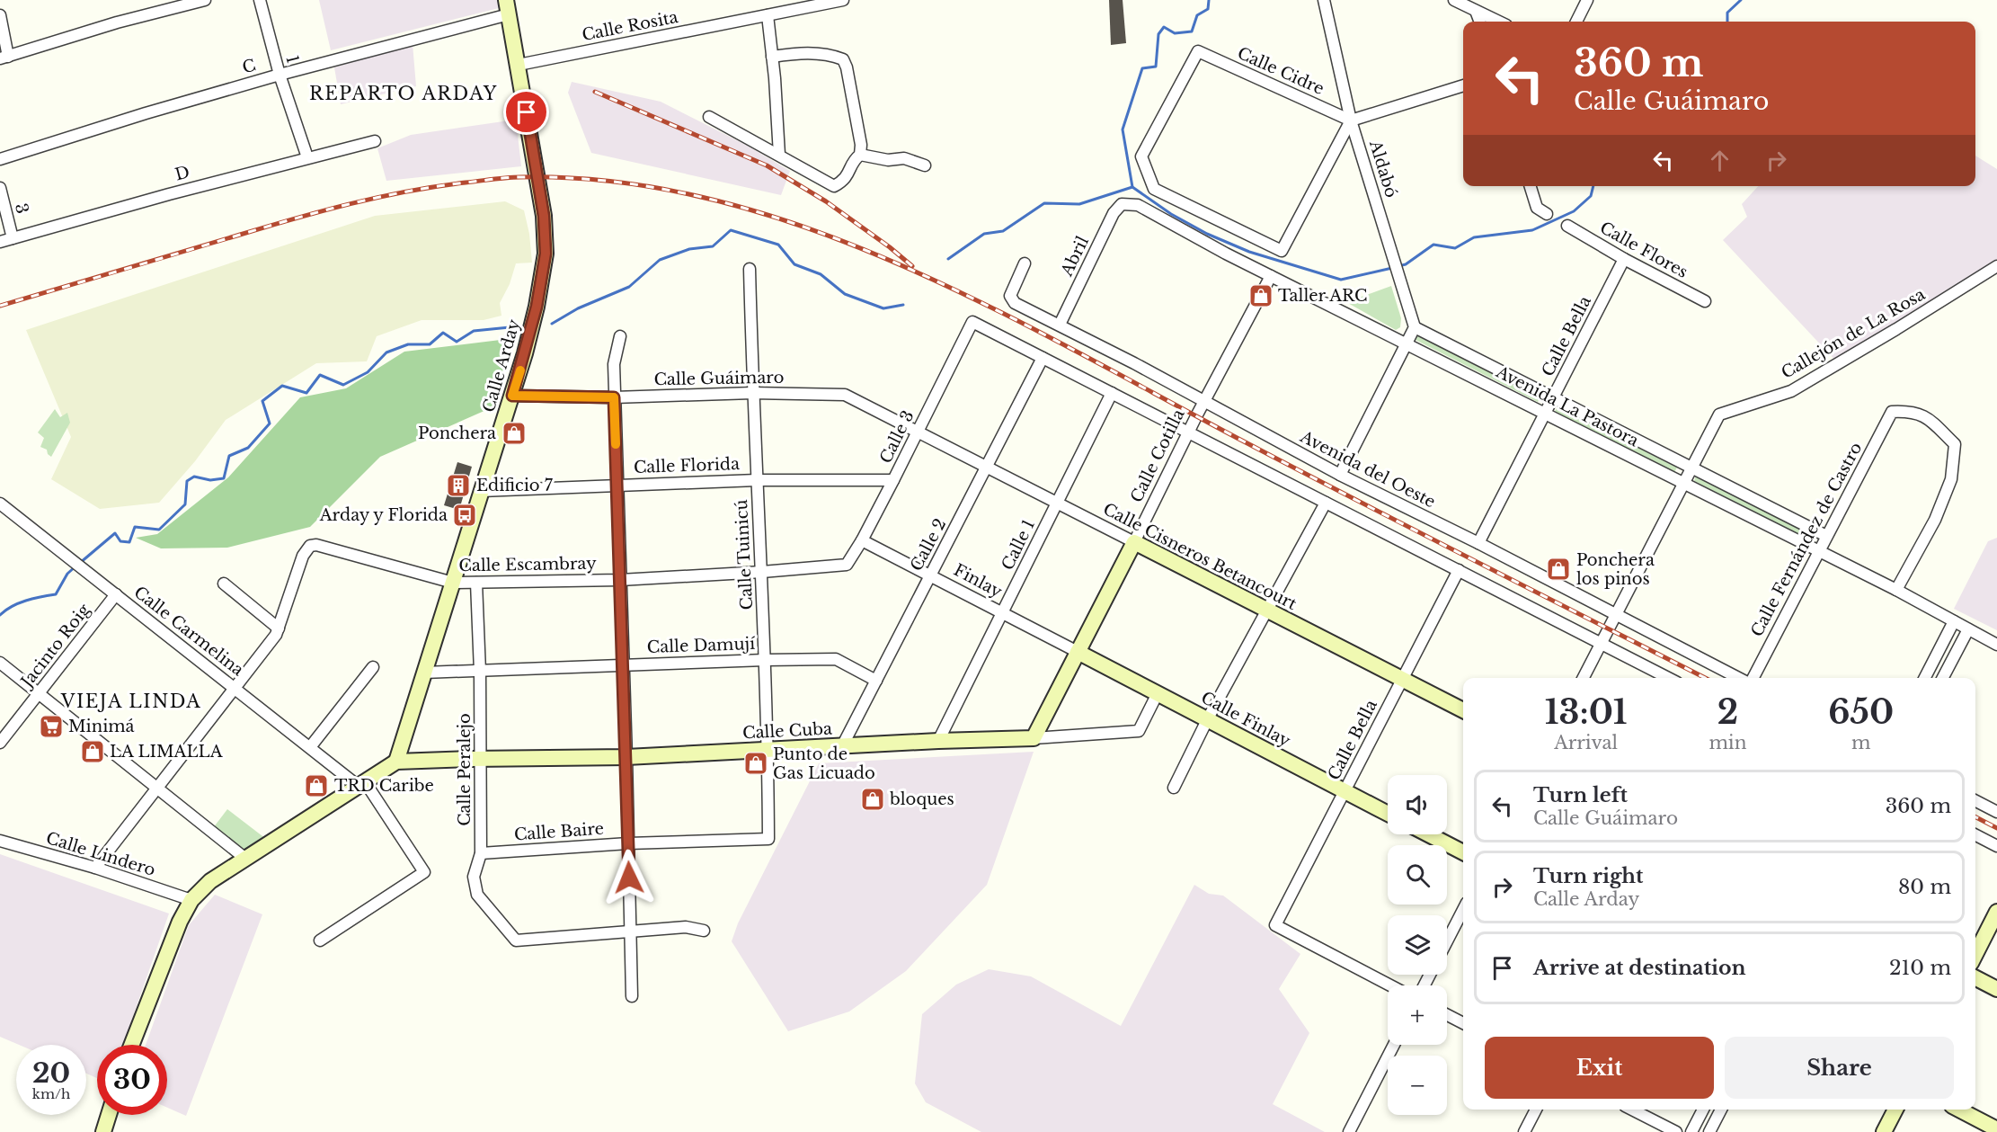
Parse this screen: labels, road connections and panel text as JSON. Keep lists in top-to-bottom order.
{
  "streets": {
    "street": [
      "Calle Rosita",
      "1",
      "C",
      "Calle Cidre",
      "Aldabó",
      "D",
      "3",
      "Calle Flores",
      "Abril",
      "Callejón de La Rosa",
      "Calle Bella",
      "Calle Arday",
      "Calle Guáimaro",
      "Avenida La Pastora",
      "Calle 3",
      "Calle Cotilla",
      "Calle Florida",
      "Avenida del Oeste",
      "Calle Fernández de Castro",
      "Calle 2",
      "Calle 1",
      "Calle Tuinicú",
      "Calle Cisneros Betancourt",
      "Calle Escambray",
      "Finlay",
      "Calle Carmelina",
      "Jacinto Roig",
      "Calle Damují",
      "Calle Finlay",
      "Calle Cuba",
      "Calle Peralejo",
      "Calle Baire",
      "Calle Lindero"
    ]
  },
  "crossings": [
    ["Calle Rosita", "Calle Arday"],
    ["1", "C"],
    ["1", "D"],
    ["C", "Calle Arday"],
    ["Calle Cidre", "Aldabó"],
    ["Aldabó", "Avenida La Pastora"],
    ["D", "3"],
    ["Calle Flores", "Calle Bella"],
    ["Abril", "Avenida La Pastora"],
    ["Abril", "Avenida del Oeste"],
    ["Callejón de La Rosa", "Avenida La Pastora"],
    ["Calle Bella", "Avenida La Pastora"],
    ["Calle Bella", "Avenida del Oeste"],
    ["Calle Bella", "Calle Cisneros Betancourt"],
    ["Calle Bella", "Calle Finlay"],
    ["Calle Arday", "Calle Guáimaro"],
    ["Calle Arday", "Calle Florida"],
    ["Calle Arday", "Calle Escambray"],
    ["Calle Arday", "Calle Damují"],
    ["Calle Arday", "Calle Cuba"],
    ["Calle Guáimaro", "Calle 3"],
    ["Calle Guáimaro", "Calle Tuinicú"],
    ["Calle Guáimaro", "Calle Cisneros Betancourt"],
    ["Avenida La Pastora", "Calle Cotilla"],
    ["Avenida La Pastora", "Calle Fernández de Castro"],
    ["Calle 3", "Calle Florida"],
    ["Calle 3", "Calle 2"],
    ["Calle 3", "Calle Cisneros Betancourt"],
    ["Calle 3", "Calle Escambray"],
    ["Calle 3", "Finlay"],
    ["Calle Cotilla", "Avenida del Oeste"],
    ["Calle Cotilla", "Calle Cisneros Betancourt"],
    ["Calle Cotilla", "Finlay"],
    ["Calle Cotilla", "Calle Finlay"],
    ["Calle Cotilla", "Calle Cuba"],
    ["Calle Florida", "Calle Tuinicú"],
    ["Calle 2", "Calle Cisneros Betancourt"],
    ["Calle 2", "Finlay"],
    ["Calle 2", "Calle Damují"],
    ["Calle 2", "Calle Cuba"],
    ["Calle 1", "Calle Cisneros Betancourt"],
    ["Calle 1", "Finlay"],
    ["Calle 1", "Calle Cuba"],
    ["Calle Tuinicú", "Calle Escambray"],
    ["Calle Tuinicú", "Calle Damují"],
    ["Calle Tuinicú", "Calle Cuba"],
    ["Calle Tuinicú", "Calle Baire"],
    ["Calle Escambray", "Calle Peralejo"],
    ["Finlay", "Calle Finlay"],
    ["Calle Carmelina", "Jacinto Roig"],
    ["Calle Damují", "Calle Peralejo"],
    ["Calle Finlay", "Calle Cuba"],
    ["Calle Cuba", "Calle Peralejo"],
    ["Calle Peralejo", "Calle Baire"]
  ],
  "districts": ["REPARTO ARDAY", "VIEJA LINDA"],
  "places": {
    "shop": [
      "Taller ARC",
      "Ponchera",
      "Ponchera los pinos",
      "LA LIMALLA",
      "Punto de Gas Licuado",
      "TRD Caribe",
      "bloques"
    ],
    "building": ["Edificio 7"],
    "bus stop": ["Arday y Florida"],
    "supermarket": ["Minimá"]
  },
  "page": {
    "turn": ["360 m", "Calle Guáimaro"],
    "eta": [
      "13:01",
      "Arrival",
      "2",
      "min",
      "650",
      "m"
    ],
    "list": [
      {
        "name": "Turn left",
        "note": "Calle Guáimaro",
        "value": "360 m"
      },
      {
        "name": "Turn right",
        "note": "Calle Arday",
        "value": "80 m"
      },
      {
        "name": "Arrive at destination",
        "value": "210 m"
      }
    ],
    "map_buttons": ["+", "−"],
    "buttons": ["Exit", "Share"],
    "speed": "20 km/h",
    "limit": "30"
  }
}
